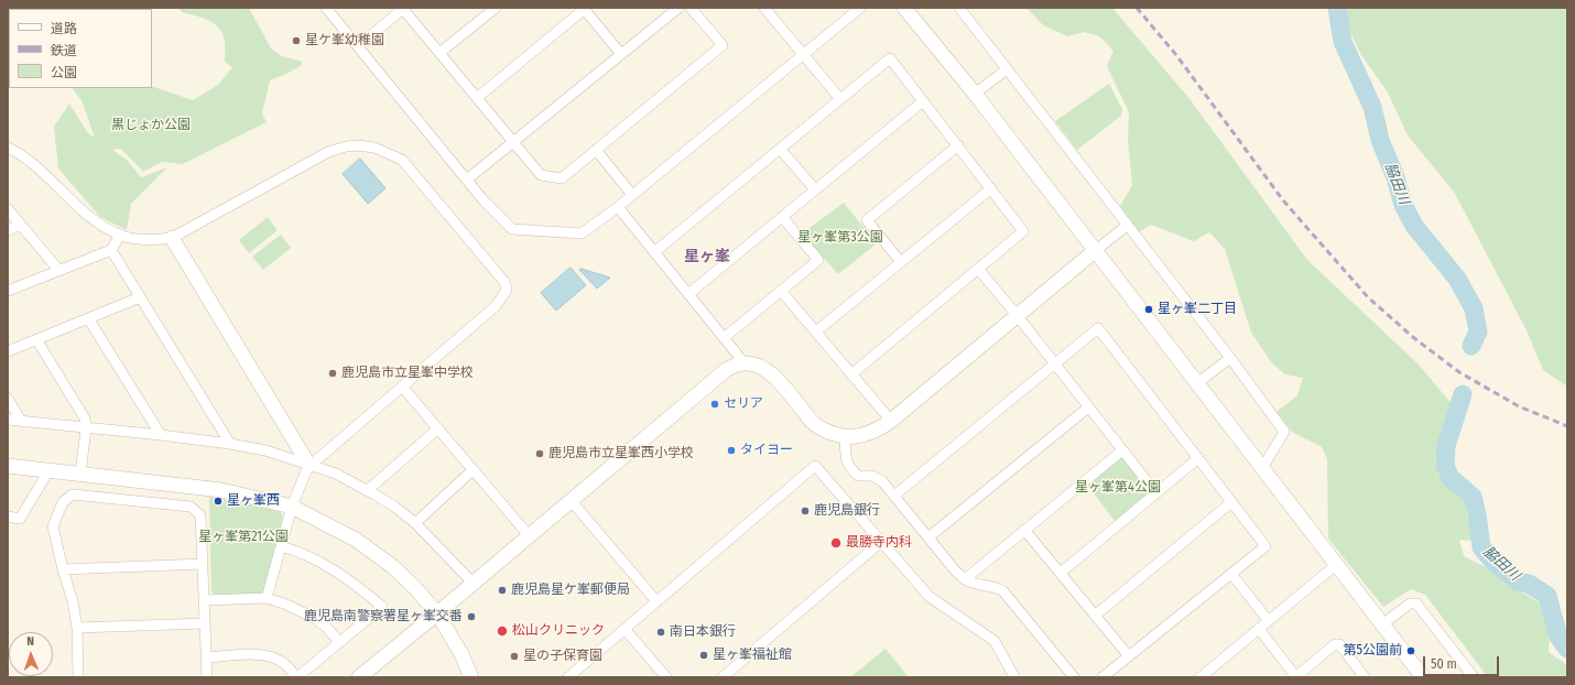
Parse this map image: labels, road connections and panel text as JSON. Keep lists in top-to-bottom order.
{
  "districts": ["星ヶ峯"],
  "water": ["脇田川"],
  "parks": [
    "黒じょか公園",
    "星ヶ峯第3公園",
    "星ヶ峯第4公園",
    "星ヶ峯第21公園"
  ],
  "places": [
    "星ケ峯幼稚園",
    "星ヶ峯二丁目",
    "鹿児島市立星峯中学校",
    "セリア",
    "タイヨー",
    "鹿児島市立星峯西小学校",
    "星ヶ峯西",
    "鹿児島銀行",
    "最勝寺内科",
    "鹿児島星ケ峯郵便局",
    "鹿児島南警察署星ヶ峯交番",
    "松山クリニック",
    "南日本銀行",
    "第5公園前",
    "星ヶ峯福祉館",
    "星の子保育園"
  ],
  "legend": ["道路", "鉄道", "公園"],
  "scale_bar": "50 m",
  "north": "top"
}
